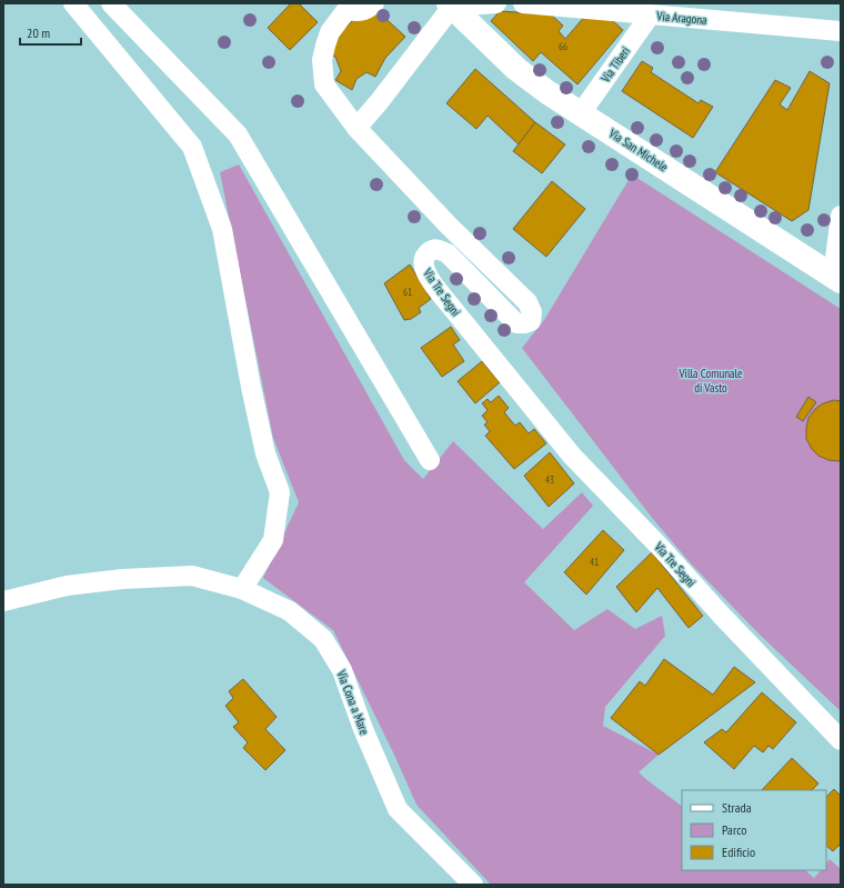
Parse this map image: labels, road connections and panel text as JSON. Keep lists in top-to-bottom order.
{
  "streets": {
    "street": [
      "Via Aragona",
      "Via Tiberi",
      "Via San Michele",
      "Via Tre Segni",
      "Via Cona a Mare"
    ]
  },
  "crossings": [
    ["Via Aragona", "Via Tiberi"],
    ["Via Tiberi", "Via San Michele"]
  ],
  "parks": ["Villa Comunale di Vasto"],
  "house_numbers": [
    "66",
    "61",
    "43",
    "41"
  ],
  "legend": ["Strada", "Parco", "Edificio"],
  "scale_bar": "20 m"
}
